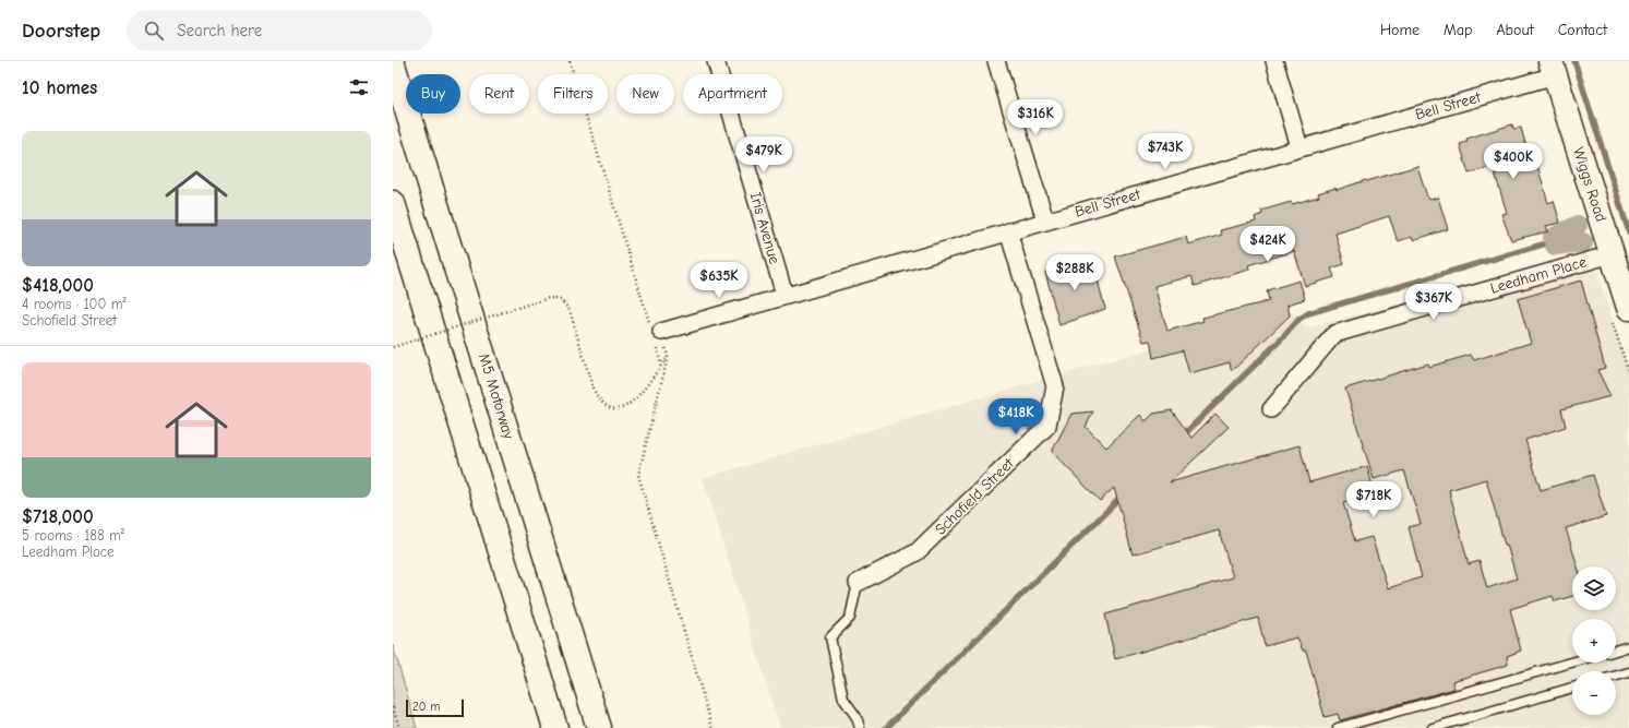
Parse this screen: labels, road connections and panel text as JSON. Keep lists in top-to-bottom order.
{
  "streets": {
    "main road": ["Wiggs Road", "M5 Motorway"],
    "street": [
      "Bell Street",
      "Iris Avenue",
      "Leedham Place",
      "Schofield Street"
    ]
  },
  "crossings": [
    ["Bell Street", "Wiggs Road"],
    ["Bell Street", "Iris Avenue"],
    ["Bell Street", "Schofield Street"],
    ["Wiggs Road", "Leedham Place"]
  ],
  "scale_bar": "20 m",
  "page": {
    "header": "Doorstep",
    "search": "Search here",
    "nav": [
      "Home",
      "Map",
      "About",
      "Contact"
    ],
    "heading": "10 homes",
    "chip": [
      "Buy",
      "Rent",
      "Filters",
      "New",
      "Apartment"
    ],
    "price": [
      "$316K",
      "$743K",
      "$479K",
      "$400K",
      "$424K",
      "$288K",
      "$635K",
      "$367K",
      "$418K",
      "$718K"
    ],
    "list": [
      {
        "name": "$418,000",
        "note": "4 rooms · 100 m² · Schofield Street"
      },
      {
        "name": "$718,000",
        "note": "5 rooms · 188 m² · Leedham Place"
      }
    ],
    "map_buttons": ["+", "−"],
    "scale": "20 m"
  }
}
